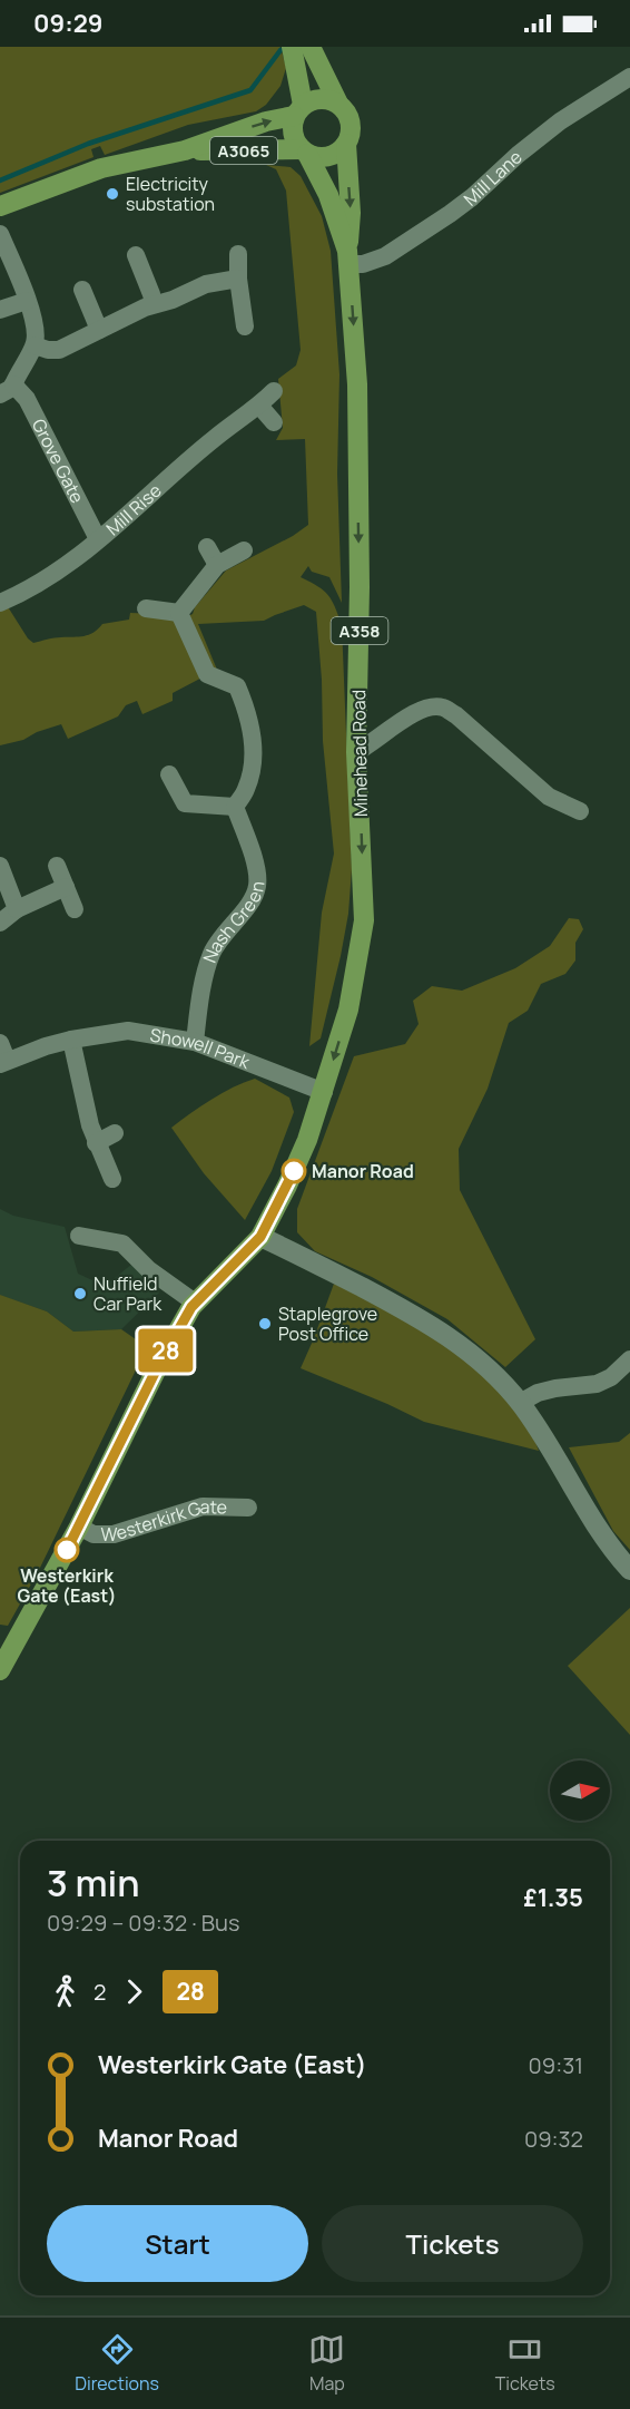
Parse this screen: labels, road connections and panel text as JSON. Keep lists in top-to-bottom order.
{
  "streets": {
    "main road": ["A3065", "A358", "Minehead Road"],
    "street": [
      "Mill Lane",
      "Grove Gate",
      "Mill Rise",
      "Nash Green",
      "Showell Park",
      "Westerkirk Gate"
    ]
  },
  "crossings": [
    ["A3065", "A358"],
    ["A3065", "Minehead Road"],
    ["Mill Lane", "Minehead Road"],
    ["Grove Gate", "Mill Rise"],
    ["A358", "Minehead Road"],
    ["A358", "Westerkirk Gate"],
    ["Minehead Road", "Showell Park"],
    ["Nash Green", "Showell Park"]
  ],
  "one_way": ["Minehead Road"],
  "places": [
    "Electricity substation",
    "Manor Road",
    "Nuffield Car Park",
    "Staplegrove Post Office",
    "Westerkirk Gate (East)"
  ],
  "lines": ["bus line 28"],
  "north": "right",
  "page": {
    "status": "09:29",
    "on_map": "28",
    "heading": ["3 min", "09:29 – 09:32 · Bus", "£1.35"],
    "legs": ["2", "28"],
    "list": [
      {
        "name": "Westerkirk Gate (East)",
        "value": "09:31"
      },
      {
        "name": "Manor Road",
        "value": "09:32"
      }
    ],
    "buttons": ["Start", "Tickets"],
    "tabs": ["Directions", "Map", "Tickets"]
  }
}
